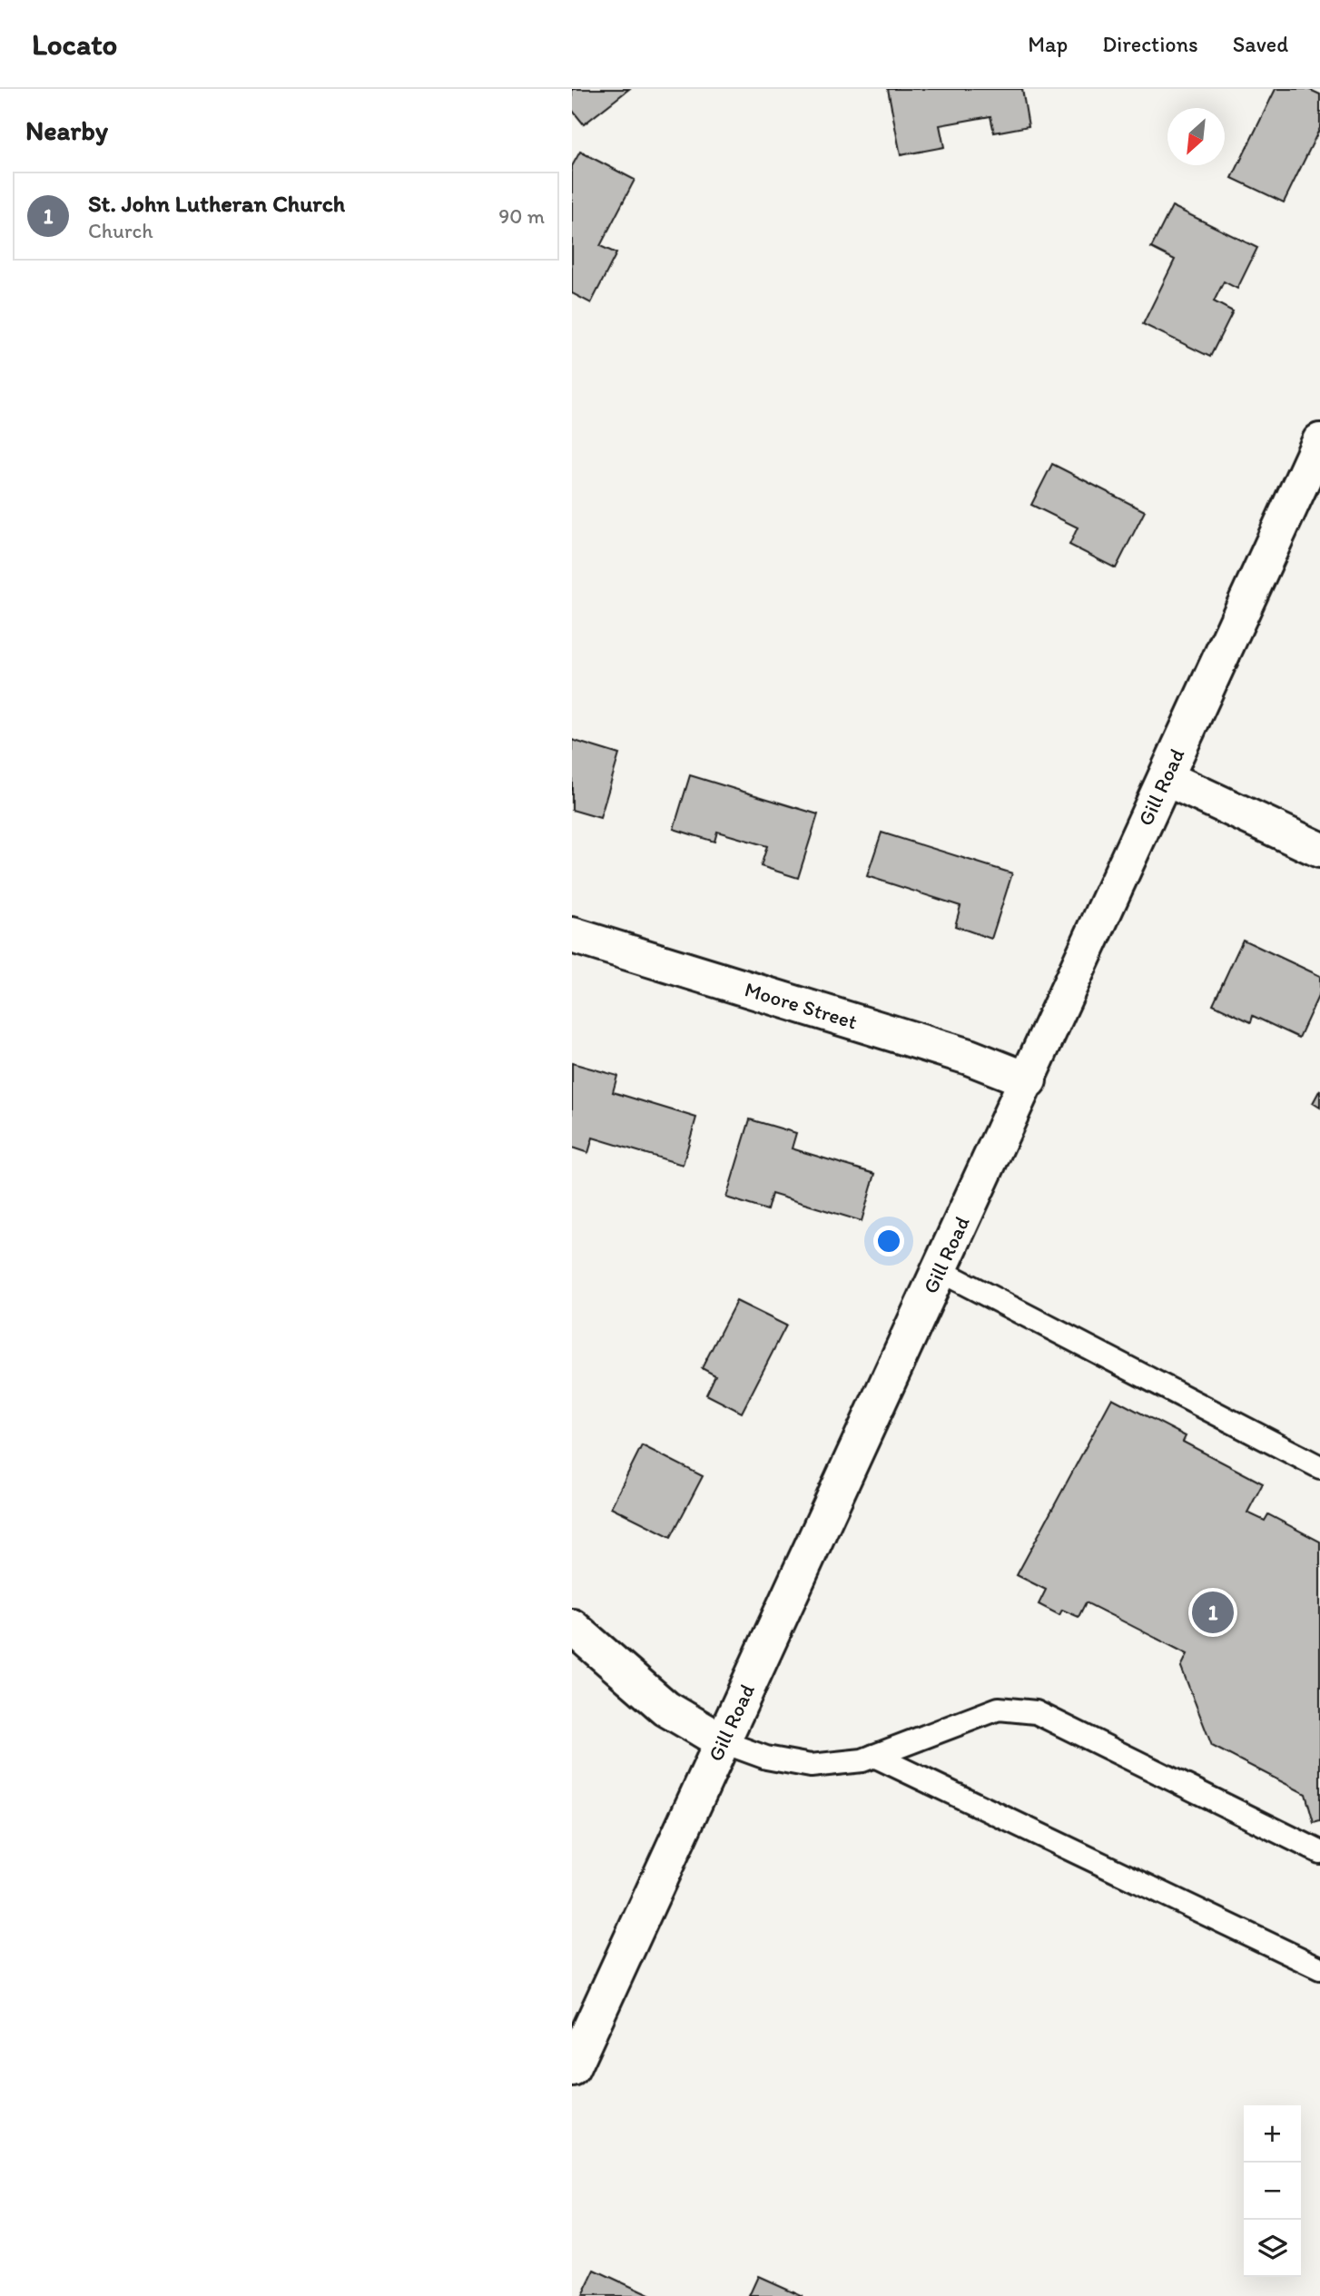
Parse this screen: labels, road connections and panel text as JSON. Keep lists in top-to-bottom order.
{
  "streets": {
    "street": ["Gill Road", "Moore Street"]
  },
  "crossings": [
    ["Gill Road", "Moore Street"]
  ],
  "north": "bottom left",
  "page": {
    "header": "Locato",
    "nav": ["Map", "Directions", "Saved"],
    "heading": "Nearby",
    "list": [
      {
        "mark": "1",
        "name": "St. John Lutheran Church",
        "note": "Church",
        "value": "90 m"
      }
    ],
    "pins": "1",
    "map_buttons": ["+", "−"]
  }
}
